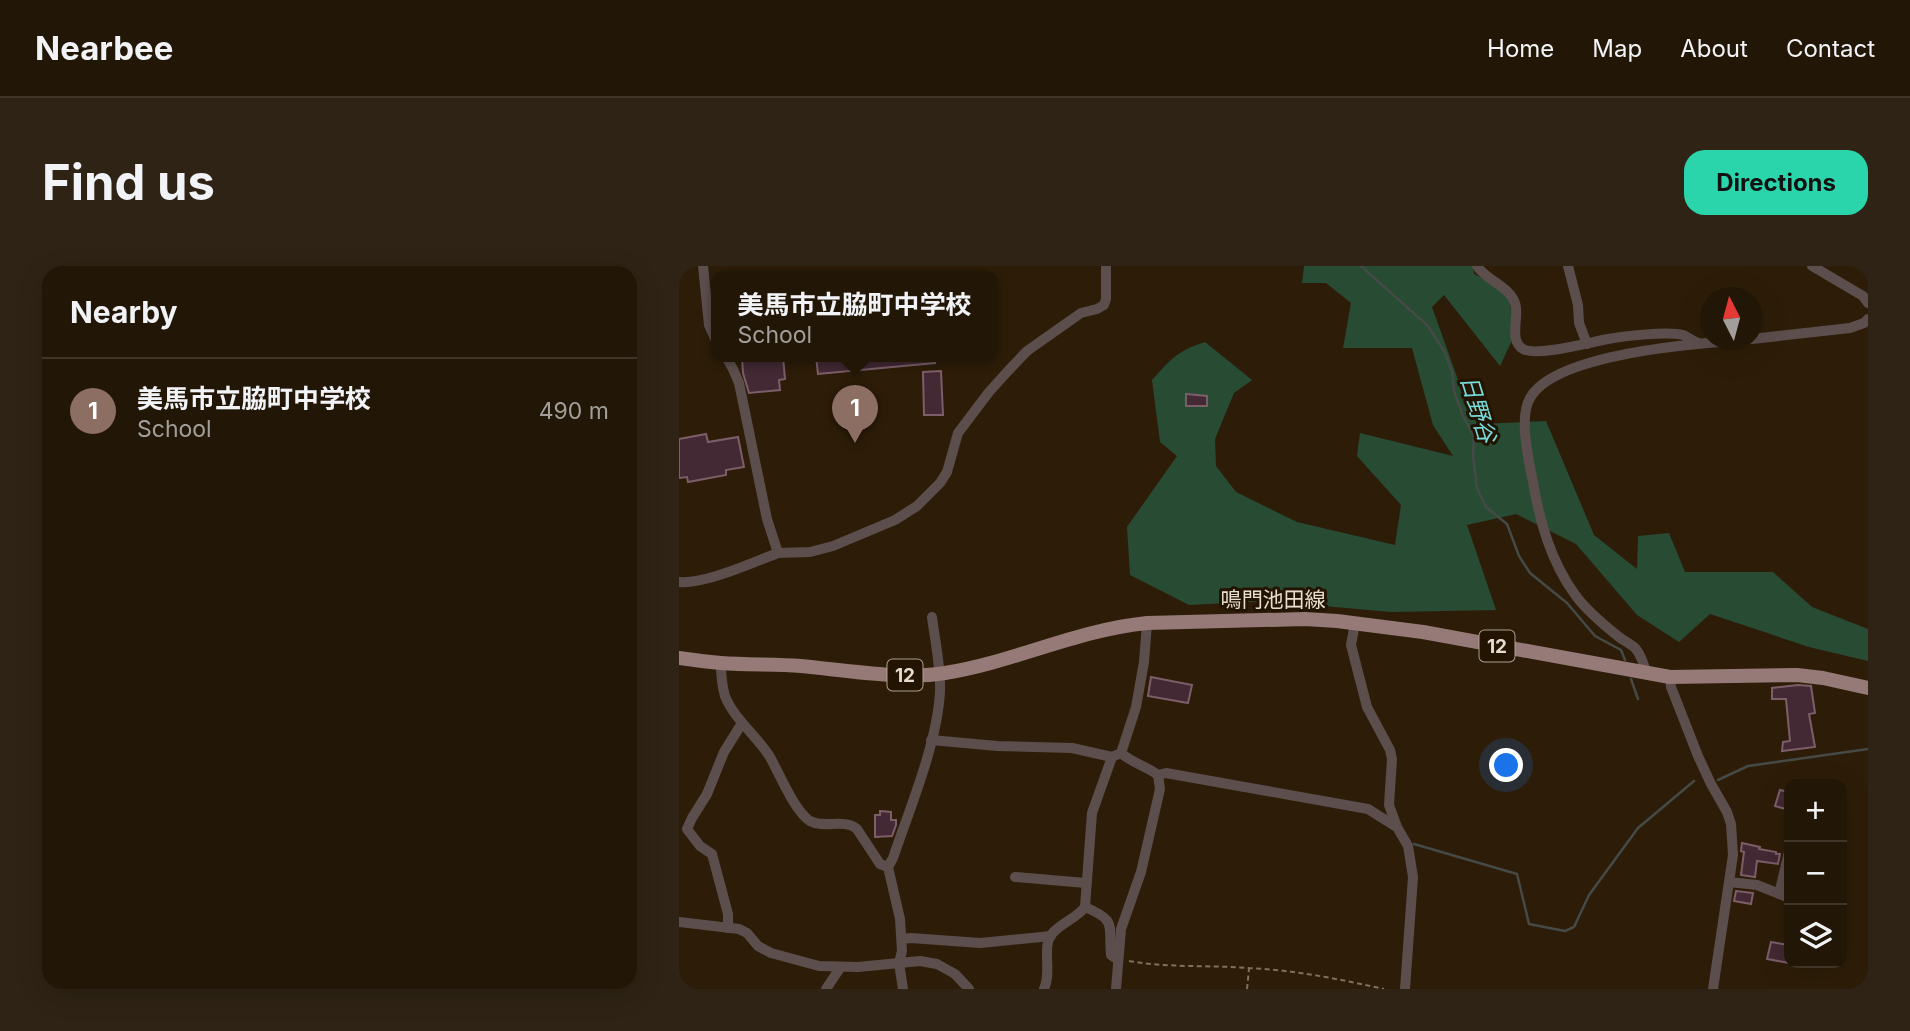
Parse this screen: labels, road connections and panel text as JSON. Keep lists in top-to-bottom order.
{
  "streets": {
    "main road": ["鳴門池田線", "12"]
  },
  "water": ["日野谷"],
  "north": "top",
  "page": {
    "header": "Nearbee",
    "nav": [
      "Home",
      "Map",
      "About",
      "Contact"
    ],
    "buttons": "Directions",
    "title": "Find us",
    "heading": "Nearby",
    "popup": ["美馬市立脇町中学校", "School"],
    "list": [
      {
        "mark": "1",
        "name": "美馬市立脇町中学校",
        "note": "School",
        "value": "490 m"
      }
    ],
    "pins": "1",
    "map_buttons": ["+", "−"]
  }
}
